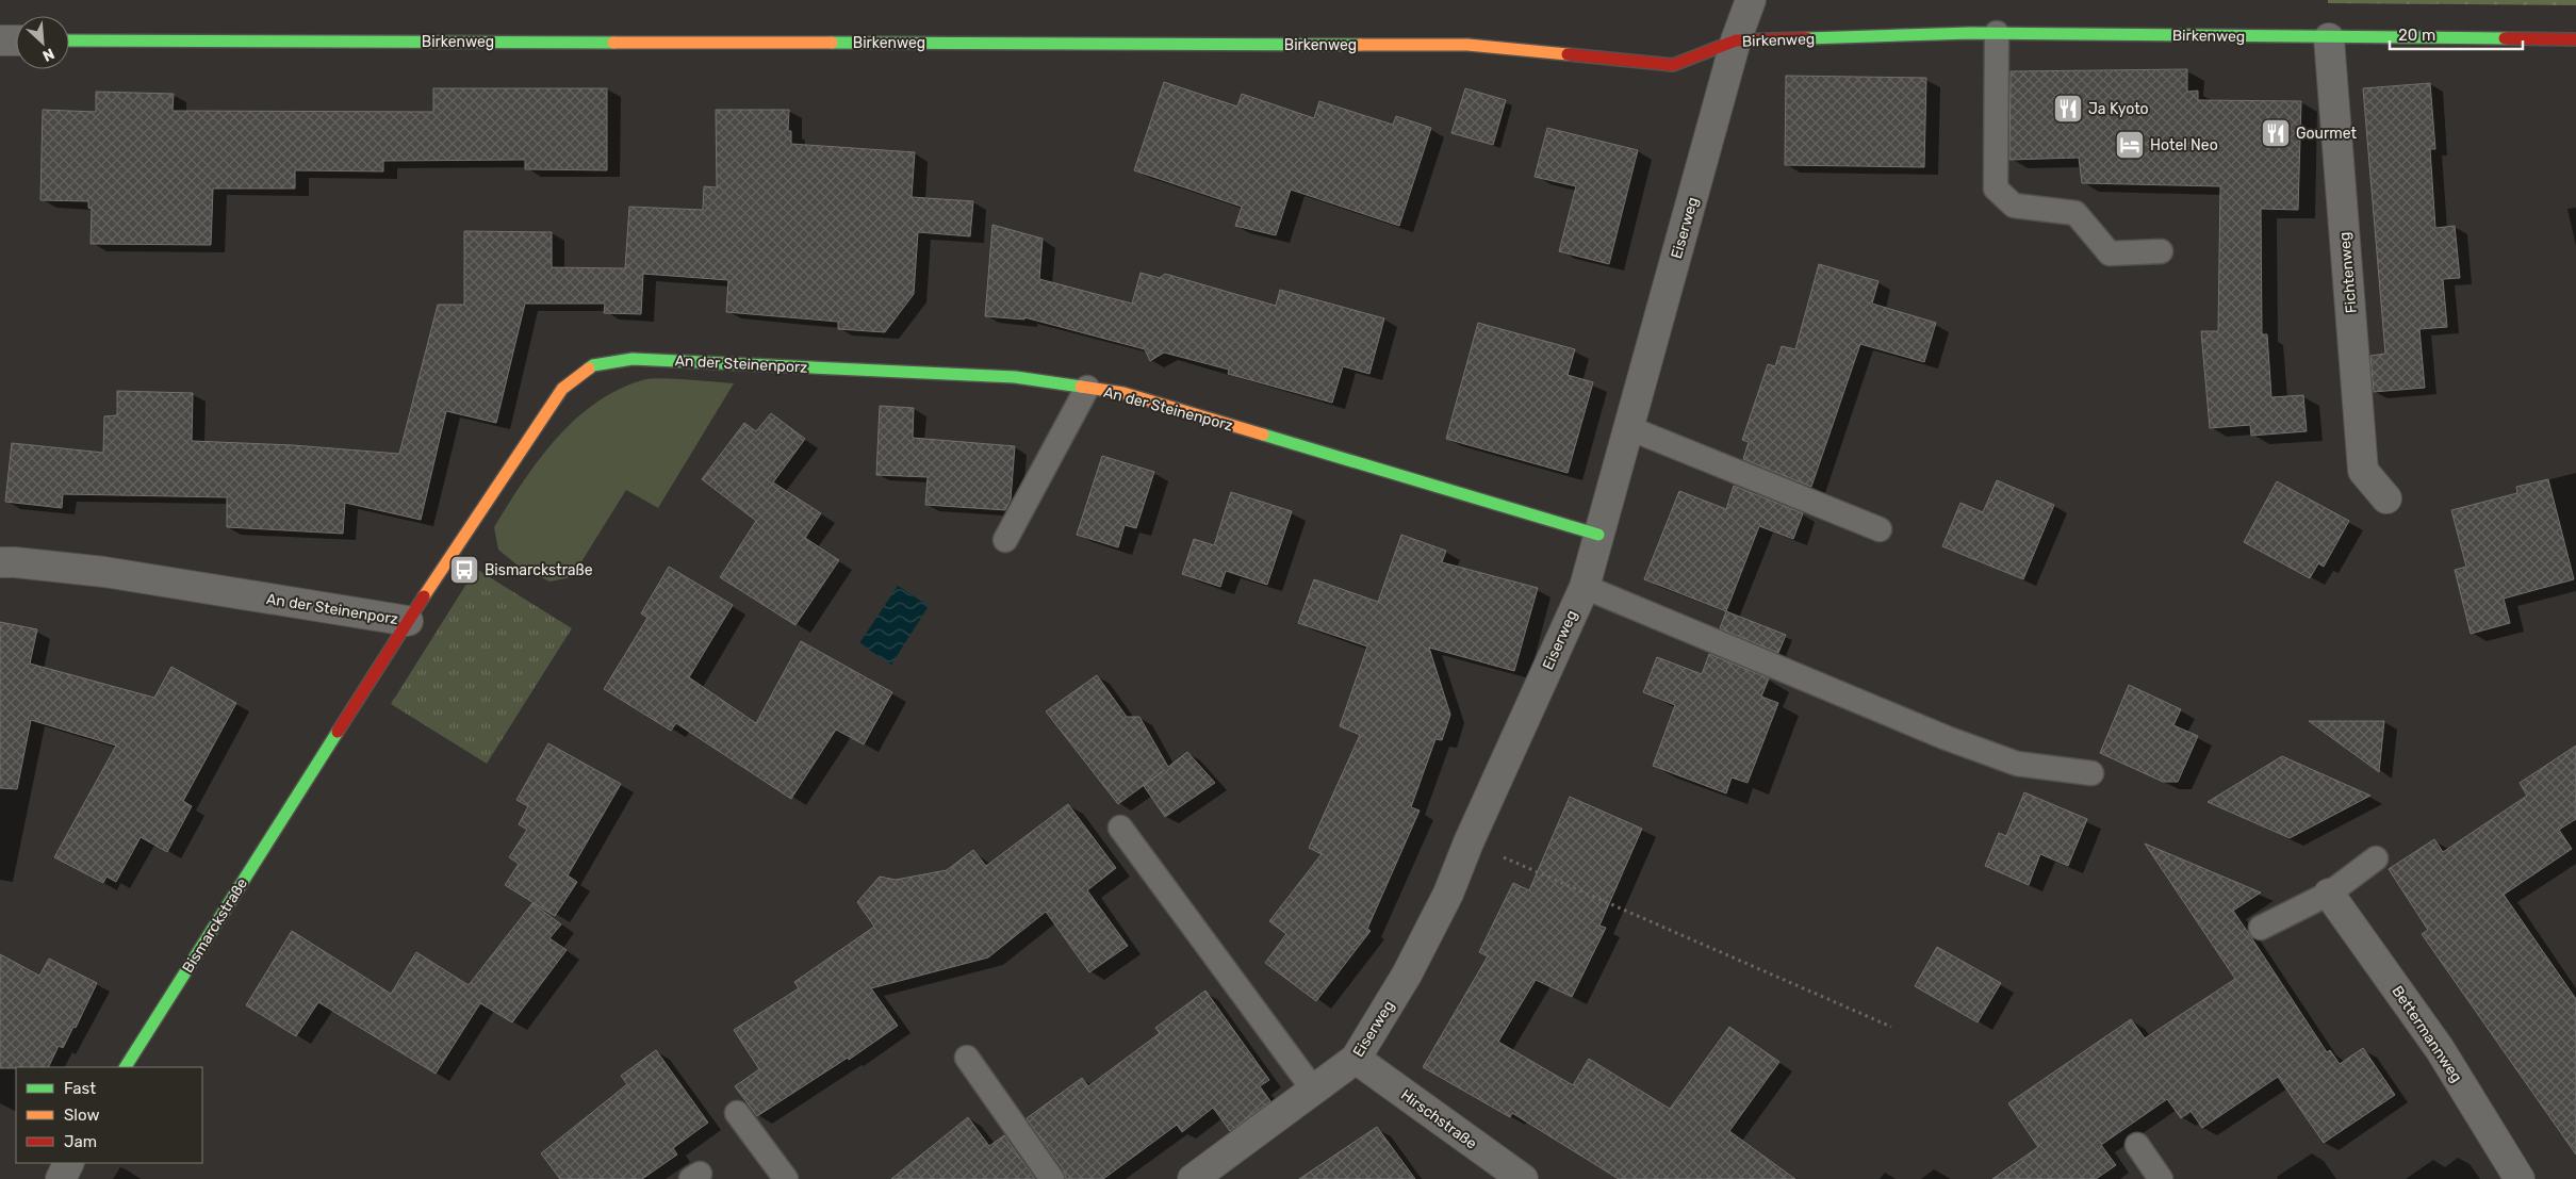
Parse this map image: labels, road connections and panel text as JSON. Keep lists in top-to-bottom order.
{
  "streets": {
    "street": [
      "Birkenweg",
      "Eiserweg",
      "Fichtenweg",
      "An der Steinenporz",
      "Bismarckstraße",
      "Bettermannweg",
      "Hirschstraße"
    ]
  },
  "crossings": [
    ["Birkenweg", "Eiserweg"],
    ["Birkenweg", "Fichtenweg"],
    ["Eiserweg", "An der Steinenporz"],
    ["Eiserweg", "Hirschstraße"],
    ["An der Steinenporz", "Bismarckstraße"]
  ],
  "places": {
    "restaurant": ["Ja Kyoto", "Gourmet"],
    "hotel": ["Hotel Neo"],
    "bus stop": ["Bismarckstraße"]
  },
  "legend": ["Fast", "Slow", "Jam"],
  "scale_bar": "20 m",
  "north": "bottom right"
}
